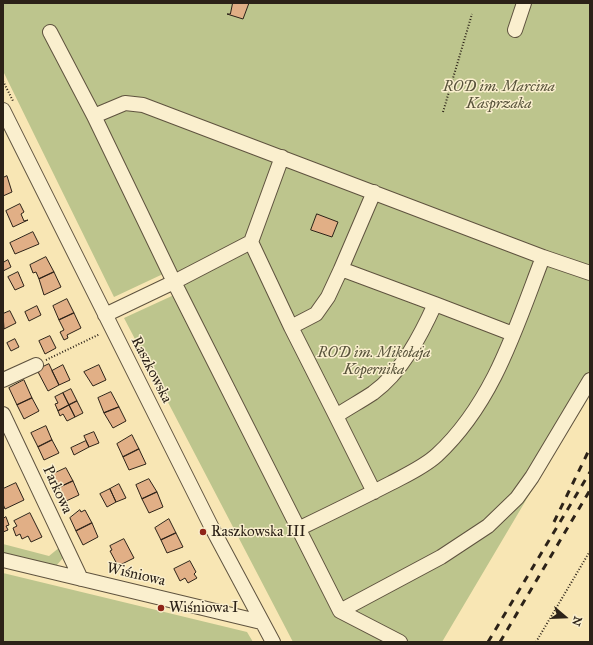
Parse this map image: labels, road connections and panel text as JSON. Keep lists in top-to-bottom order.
{
  "streets": {
    "street": ["Raszkowska", "Parkowa", "Wiśniowa"]
  },
  "crossings": [
    ["Raszkowska", "Wiśniowa"],
    ["Parkowa", "Wiśniowa"]
  ],
  "parks": ["ROD im. Marcina Kasprzaka", "ROD im. Mikołaja Kopernika"],
  "places": ["Raszkowska III", "Wiśniowa I"],
  "north": "right"
}
